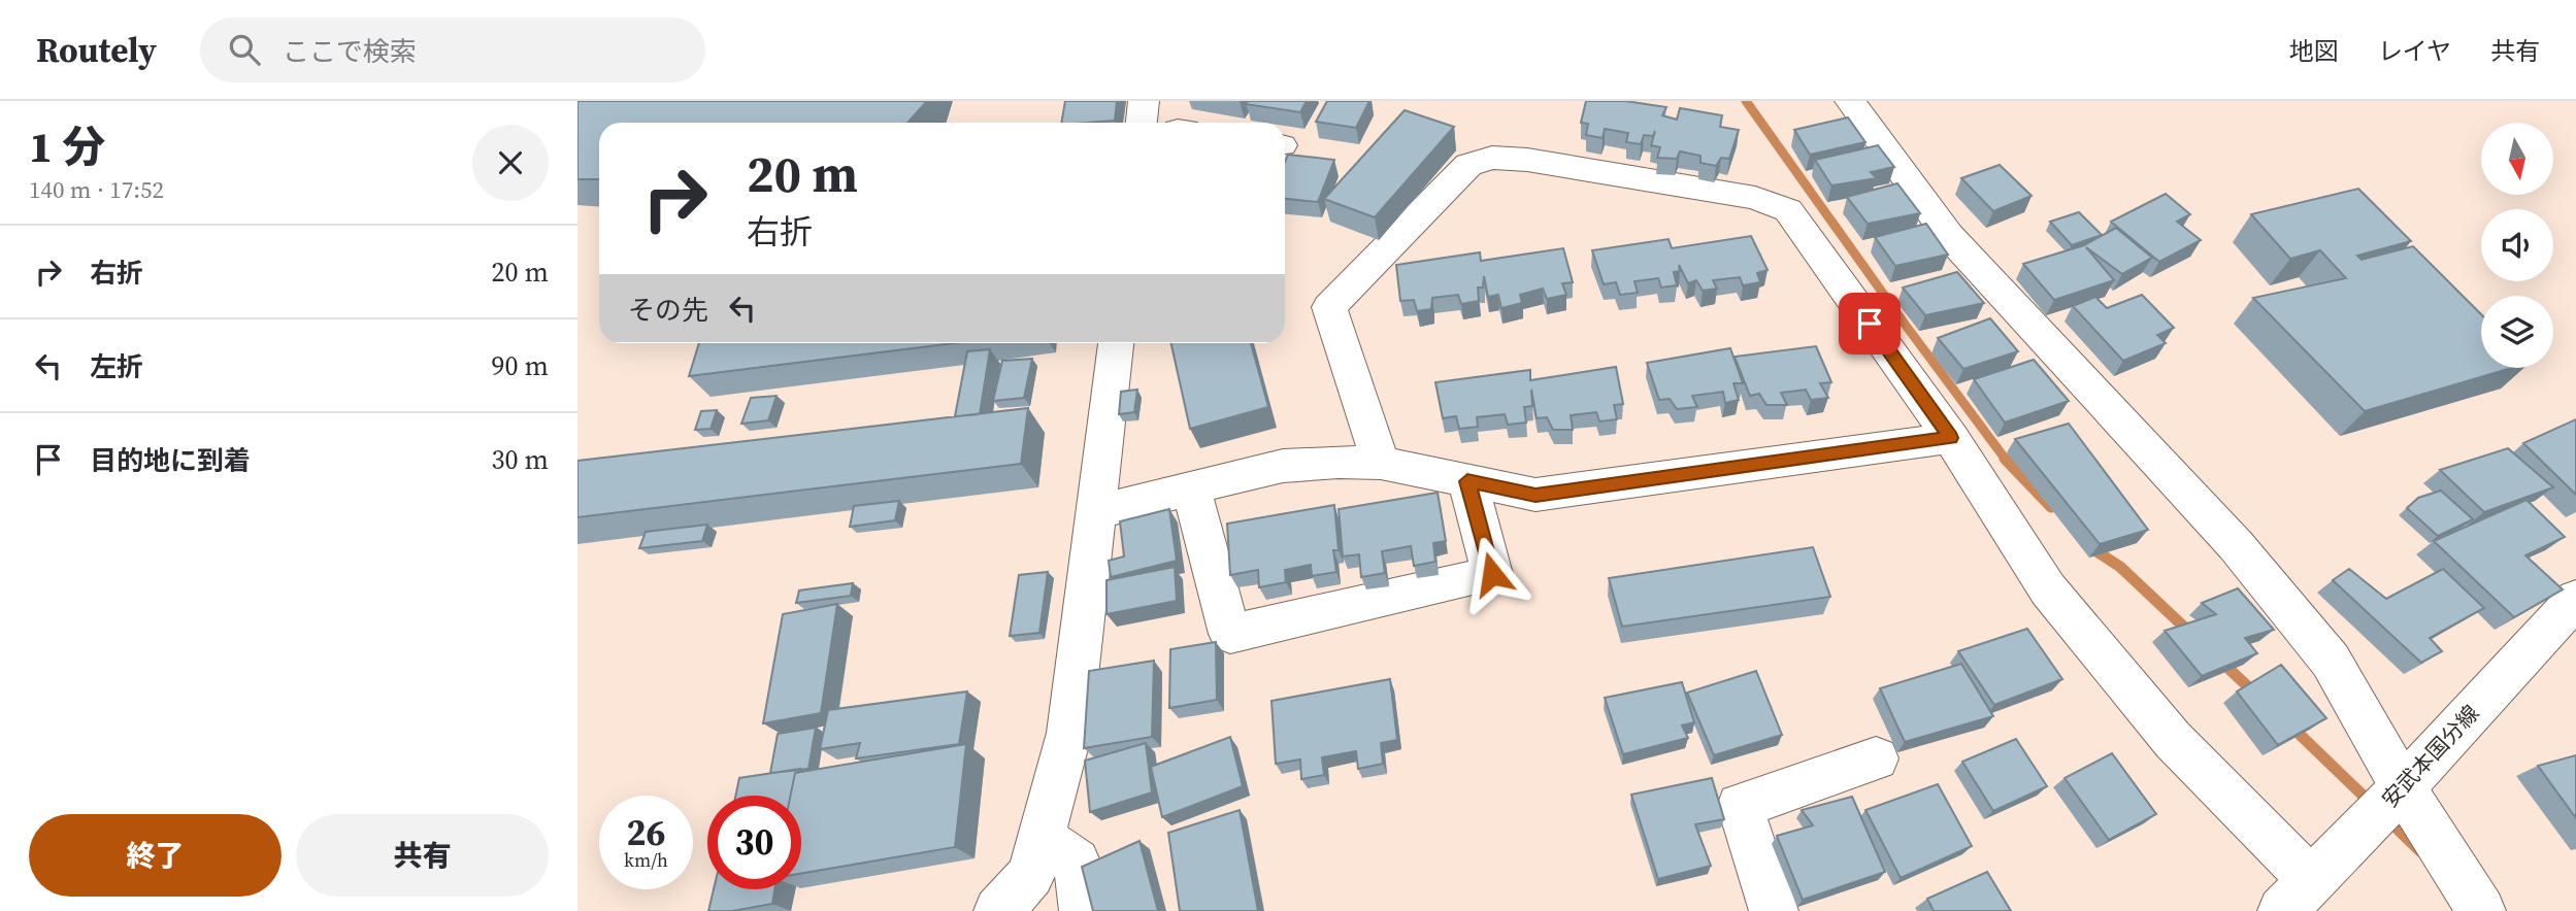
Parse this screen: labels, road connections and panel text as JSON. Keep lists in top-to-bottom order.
{
  "streets": {
    "street": ["安武本国分線"]
  },
  "north": "bottom",
  "page": {
    "header": "Routely",
    "search": "ここで検索",
    "nav": ["地図", "レイヤ", "共有"],
    "heading": ["1 分", "140 m · 17:52"],
    "turn": ["20 m", "右折"],
    "list": [
      {
        "name": "右折",
        "value": "20 m"
      },
      {
        "name": "左折",
        "value": "90 m"
      },
      {
        "name": "目的地に到着",
        "value": "30 m"
      }
    ],
    "then": "その先",
    "speed": "26 km/h",
    "limit": "30",
    "buttons": ["終了", "共有"]
  }
}
